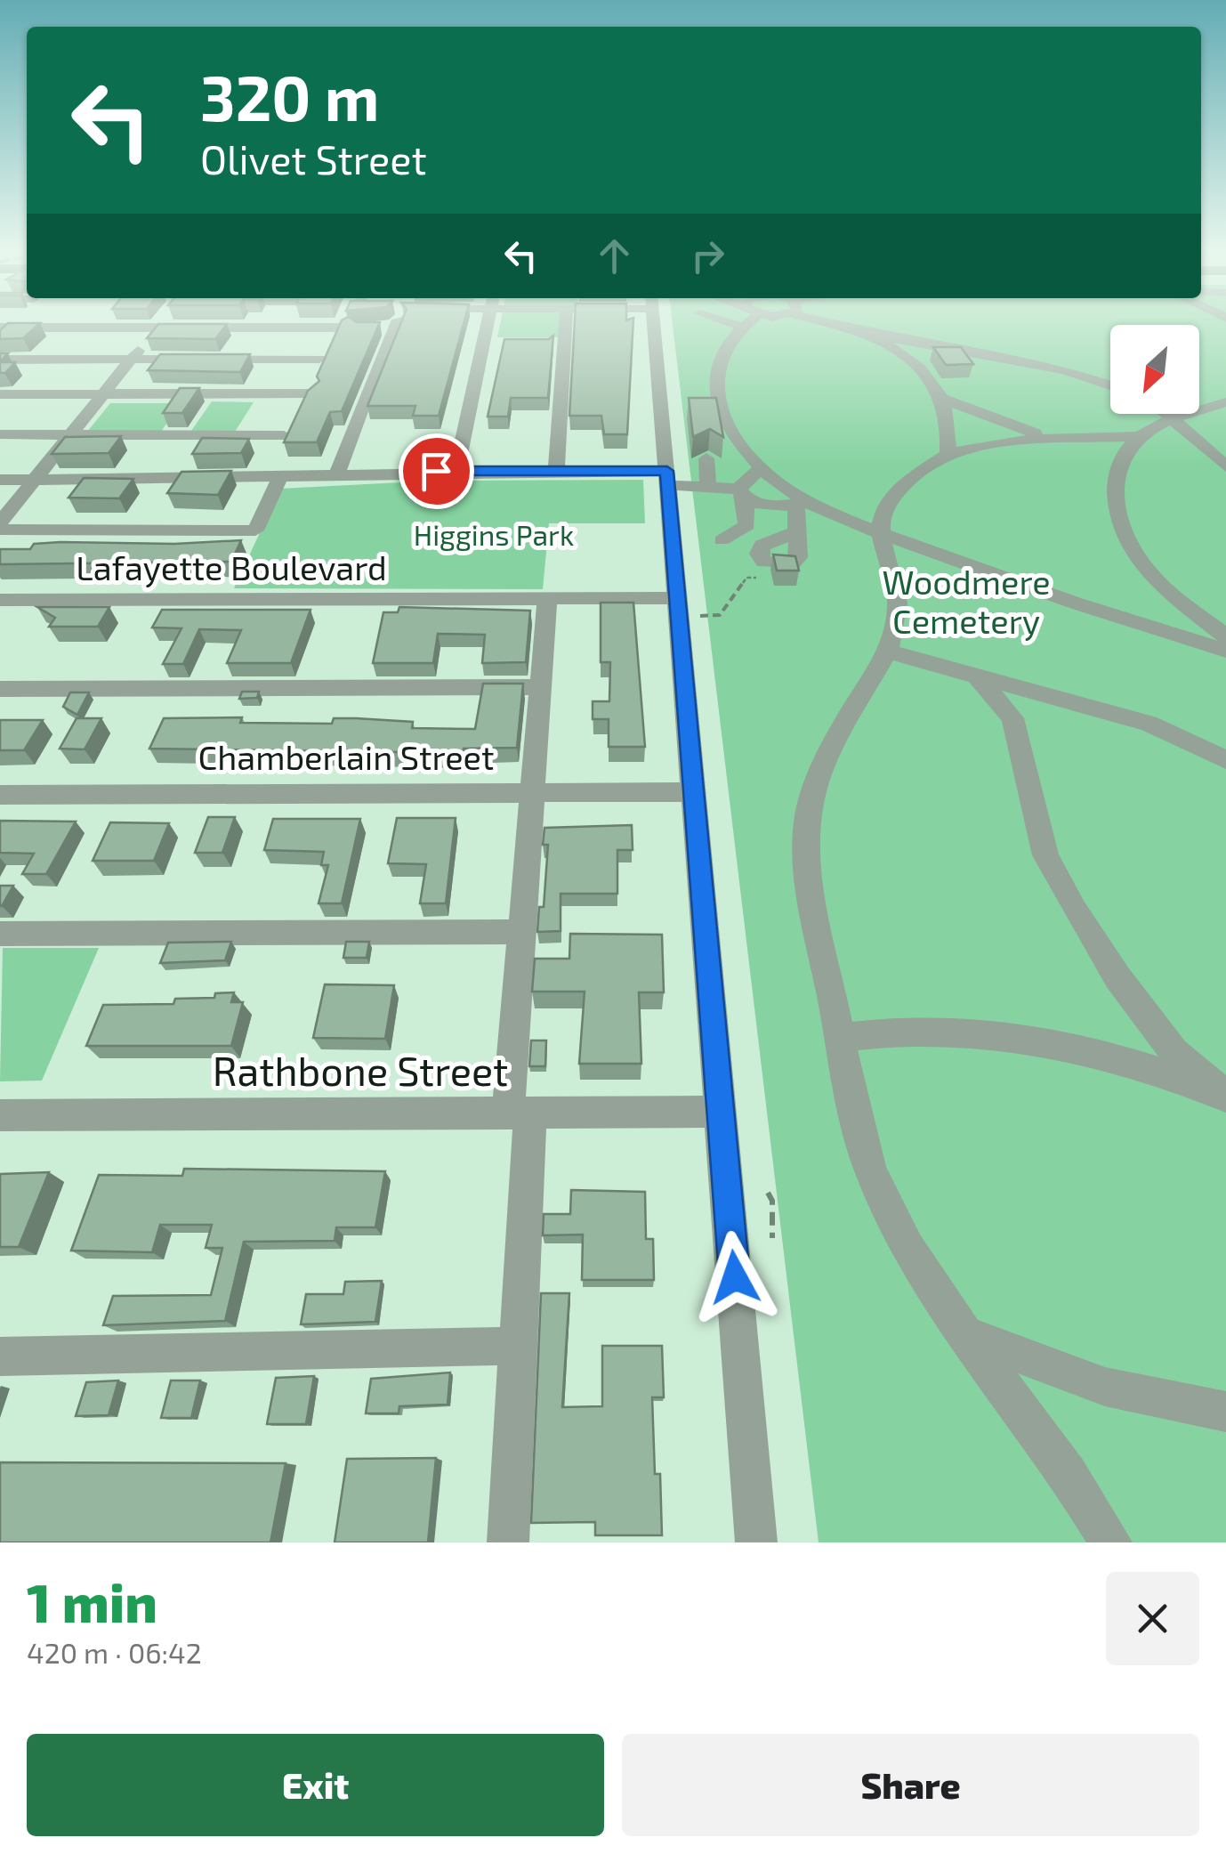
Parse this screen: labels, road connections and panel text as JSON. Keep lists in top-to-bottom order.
{
  "streets": {
    "street": ["Lafayette Boulevard", "Chamberlain Street", "Rathbone Street"]
  },
  "parks": ["Higgins Park", "Woodmere Cemetery"],
  "north": "bottom left",
  "page": {
    "turn": ["320 m", "Olivet Street"],
    "heading": ["1 min", "420 m · 06:42"],
    "buttons": ["Exit", "Share"]
  }
}
